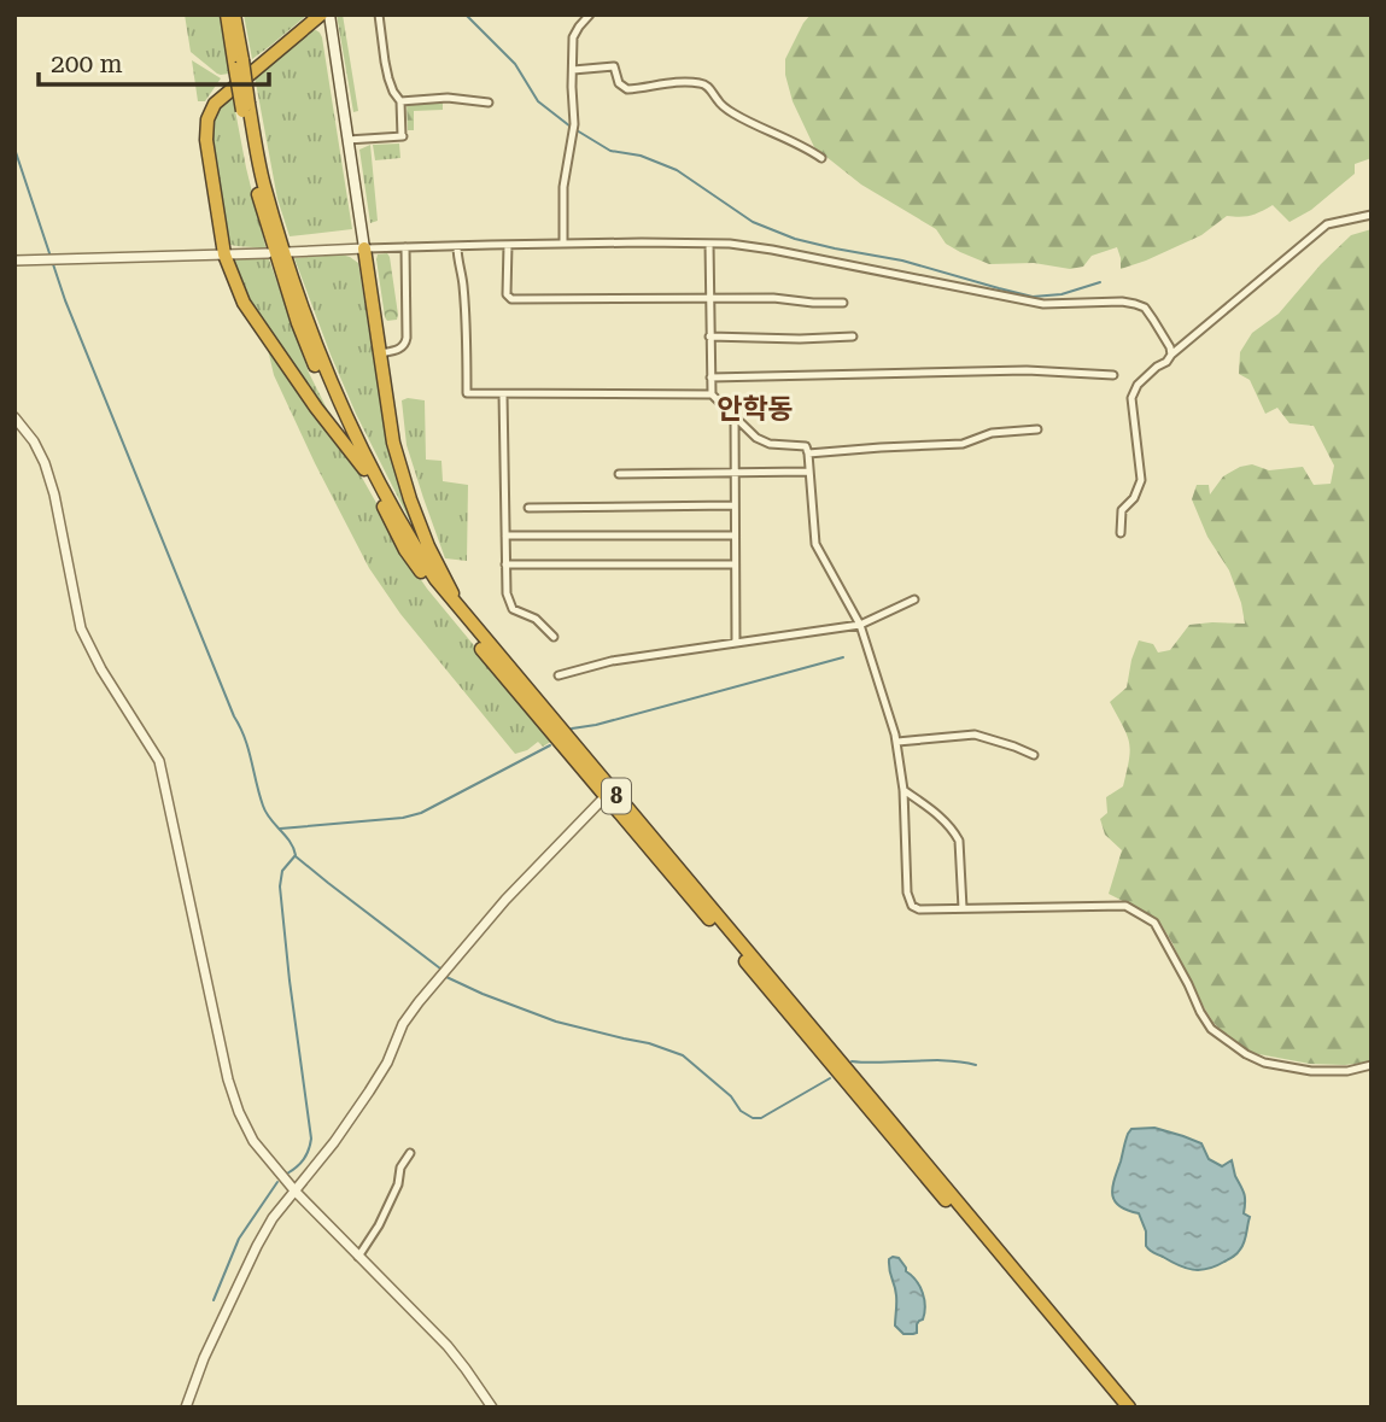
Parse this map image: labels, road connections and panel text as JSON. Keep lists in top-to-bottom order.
{
  "streets": {
    "highway": ["8"]
  },
  "districts": ["안학동"],
  "scale_bar": "200 m"
}
